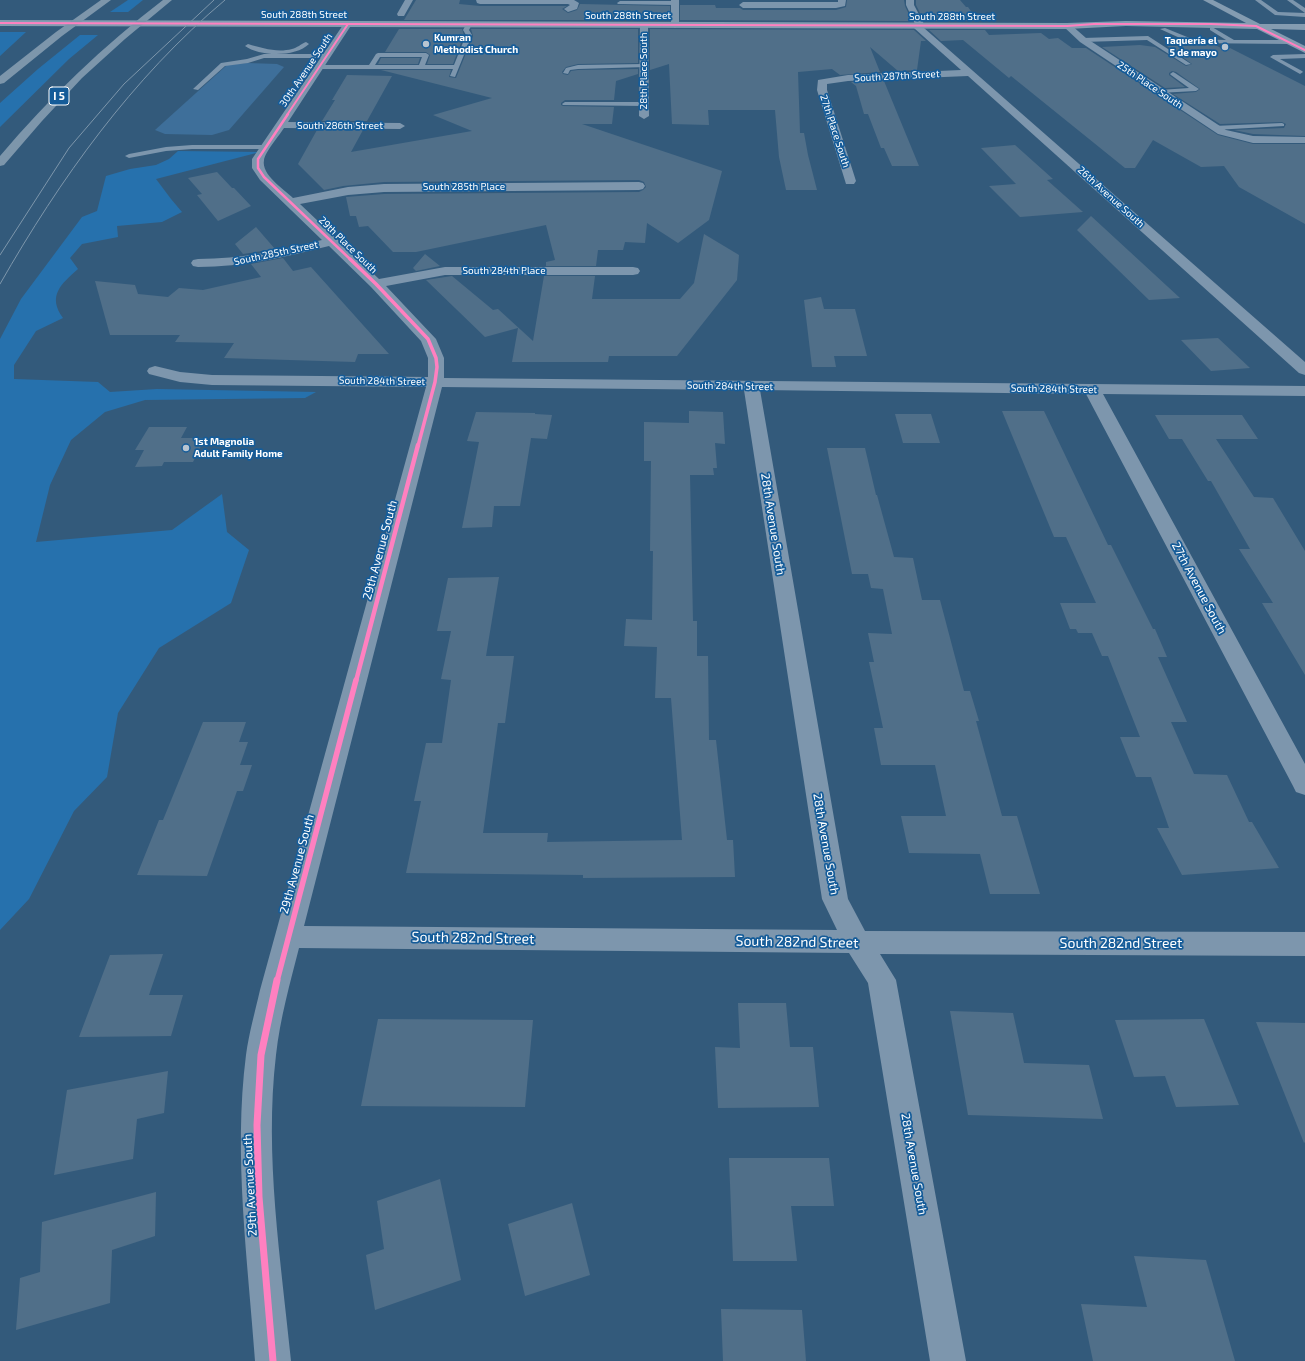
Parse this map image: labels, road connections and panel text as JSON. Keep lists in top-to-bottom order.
{
  "streets": {
    "highway": ["I 5"],
    "main road": ["South 288th Street"],
    "street": [
      "30th Avenue South",
      "28th Place South",
      "South 287th Street",
      "25th Place South",
      "South 286th Street",
      "27th Place South",
      "South 285th Place",
      "26th Avenue South",
      "29th Place South",
      "South 285th Street",
      "South 284th Place",
      "South 284th Street",
      "28th Avenue South",
      "29th Avenue South",
      "27th Avenue South",
      "South 282nd Street"
    ]
  },
  "crossings": [
    ["South 288th Street", "30th Avenue South"],
    ["South 288th Street", "28th Place South"],
    ["South 288th Street", "25th Place South"],
    ["South 288th Street", "26th Avenue South"],
    ["30th Avenue South", "South 286th Street"],
    ["30th Avenue South", "29th Place South"],
    ["South 287th Street", "27th Place South"],
    ["South 287th Street", "26th Avenue South"],
    ["South 286th Street", "29th Place South"],
    ["South 285th Place", "29th Place South"],
    ["29th Place South", "South 285th Street"],
    ["29th Place South", "South 284th Place"],
    ["29th Place South", "South 284th Street"],
    ["29th Place South", "29th Avenue South"],
    ["South 284th Street", "28th Avenue South"],
    ["South 284th Street", "29th Avenue South"],
    ["South 284th Street", "27th Avenue South"],
    ["28th Avenue South", "South 282nd Street"],
    ["29th Avenue South", "South 282nd Street"]
  ],
  "places": ["Kumran Methodist Church", "Taquería el 5 de mayo", "1st Magnolia Adult Family Home"]
}
